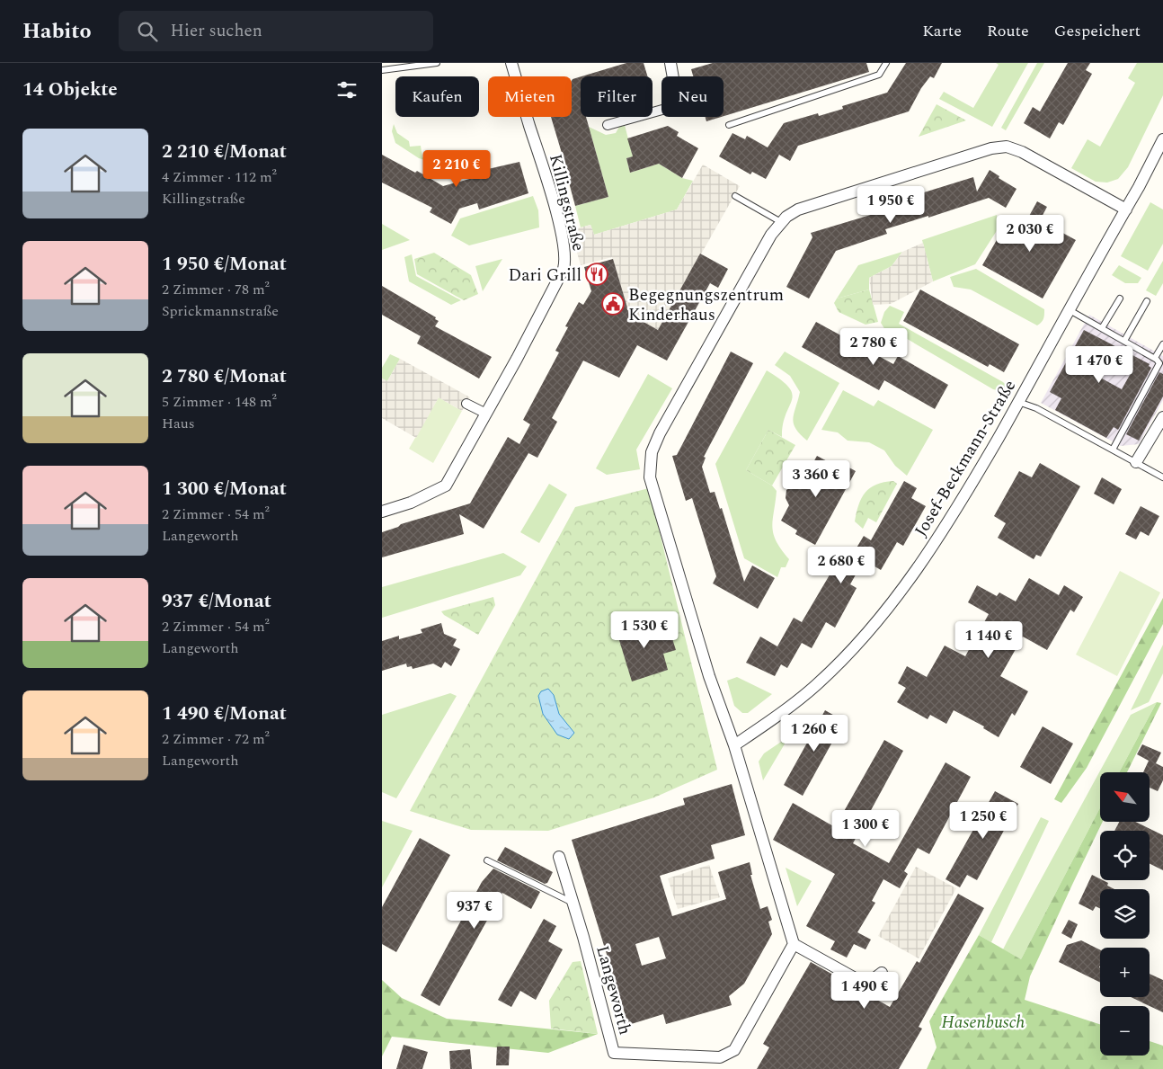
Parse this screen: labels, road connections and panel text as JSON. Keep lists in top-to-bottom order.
{
  "streets": {
    "street": ["Killingstraße", "Josef-Beckmann-Straße", "Langeworth"]
  },
  "parks": ["Hasenbusch"],
  "places": {
    "restaurant": ["Dari Grill"],
    "public building": ["Begegnungszentrum Kinderhaus"]
  },
  "north": "top left",
  "page": {
    "header": "Habito",
    "search": "Hier suchen",
    "nav": ["Karte", "Route", "Gespeichert"],
    "heading": "14 Objekte",
    "chip": [
      "Kaufen",
      "Mieten",
      "Filter",
      "Neu"
    ],
    "list": [
      {
        "name": "2 210 €/Monat",
        "note": "4 Zimmer · 112 m² · Killingstraße"
      },
      {
        "name": "1 950 €/Monat",
        "note": "2 Zimmer · 78 m² · Sprickmannstraße"
      },
      {
        "name": "2 780 €/Monat",
        "note": "5 Zimmer · 148 m² · Haus"
      },
      {
        "name": "1 300 €/Monat",
        "note": "2 Zimmer · 54 m² · Langeworth"
      },
      {
        "name": "937 €/Monat",
        "note": "2 Zimmer · 54 m² · Langeworth"
      },
      {
        "name": "1 490 €/Monat",
        "note": "2 Zimmer · 72 m² · Langeworth"
      }
    ],
    "price": [
      "2 210 €",
      "1 950 €",
      "2 030 €",
      "2 780 €",
      "1 470 €",
      "3 360 €",
      "2 680 €",
      "1 530 €",
      "1 140 €",
      "1 260 €",
      "1 250 €",
      "1 300 €",
      "937 €",
      "1 490 €"
    ],
    "map_buttons": ["+", "−"]
  }
}
